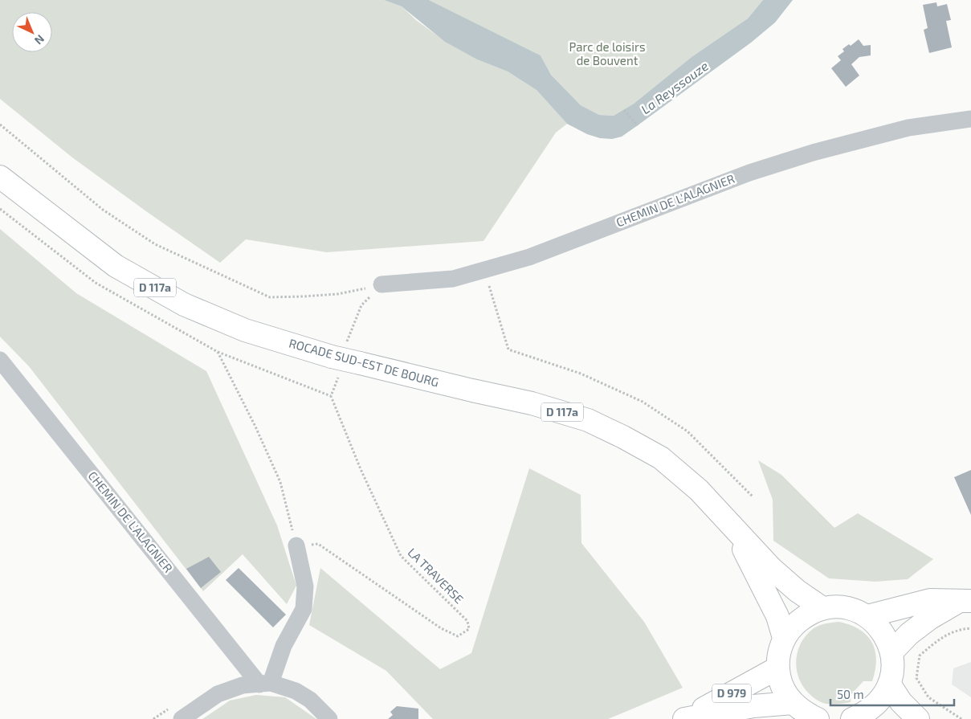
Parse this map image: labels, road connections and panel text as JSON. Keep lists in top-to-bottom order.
{
  "streets": {
    "main road": ["D 117a", "ROCADE SUD-EST DE BOURG", "D 979"],
    "street": ["CHEMIN DE L'ALAGNIER"],
    "path": ["LA TRAVERSE"]
  },
  "crossings": [
    ["D 117a", "ROCADE SUD-EST DE BOURG"]
  ],
  "water": ["La Reyssouze"],
  "parks": ["Parc de loisirs de Bouvent"],
  "scale_bar": "50 m",
  "north": "bottom right"
}
